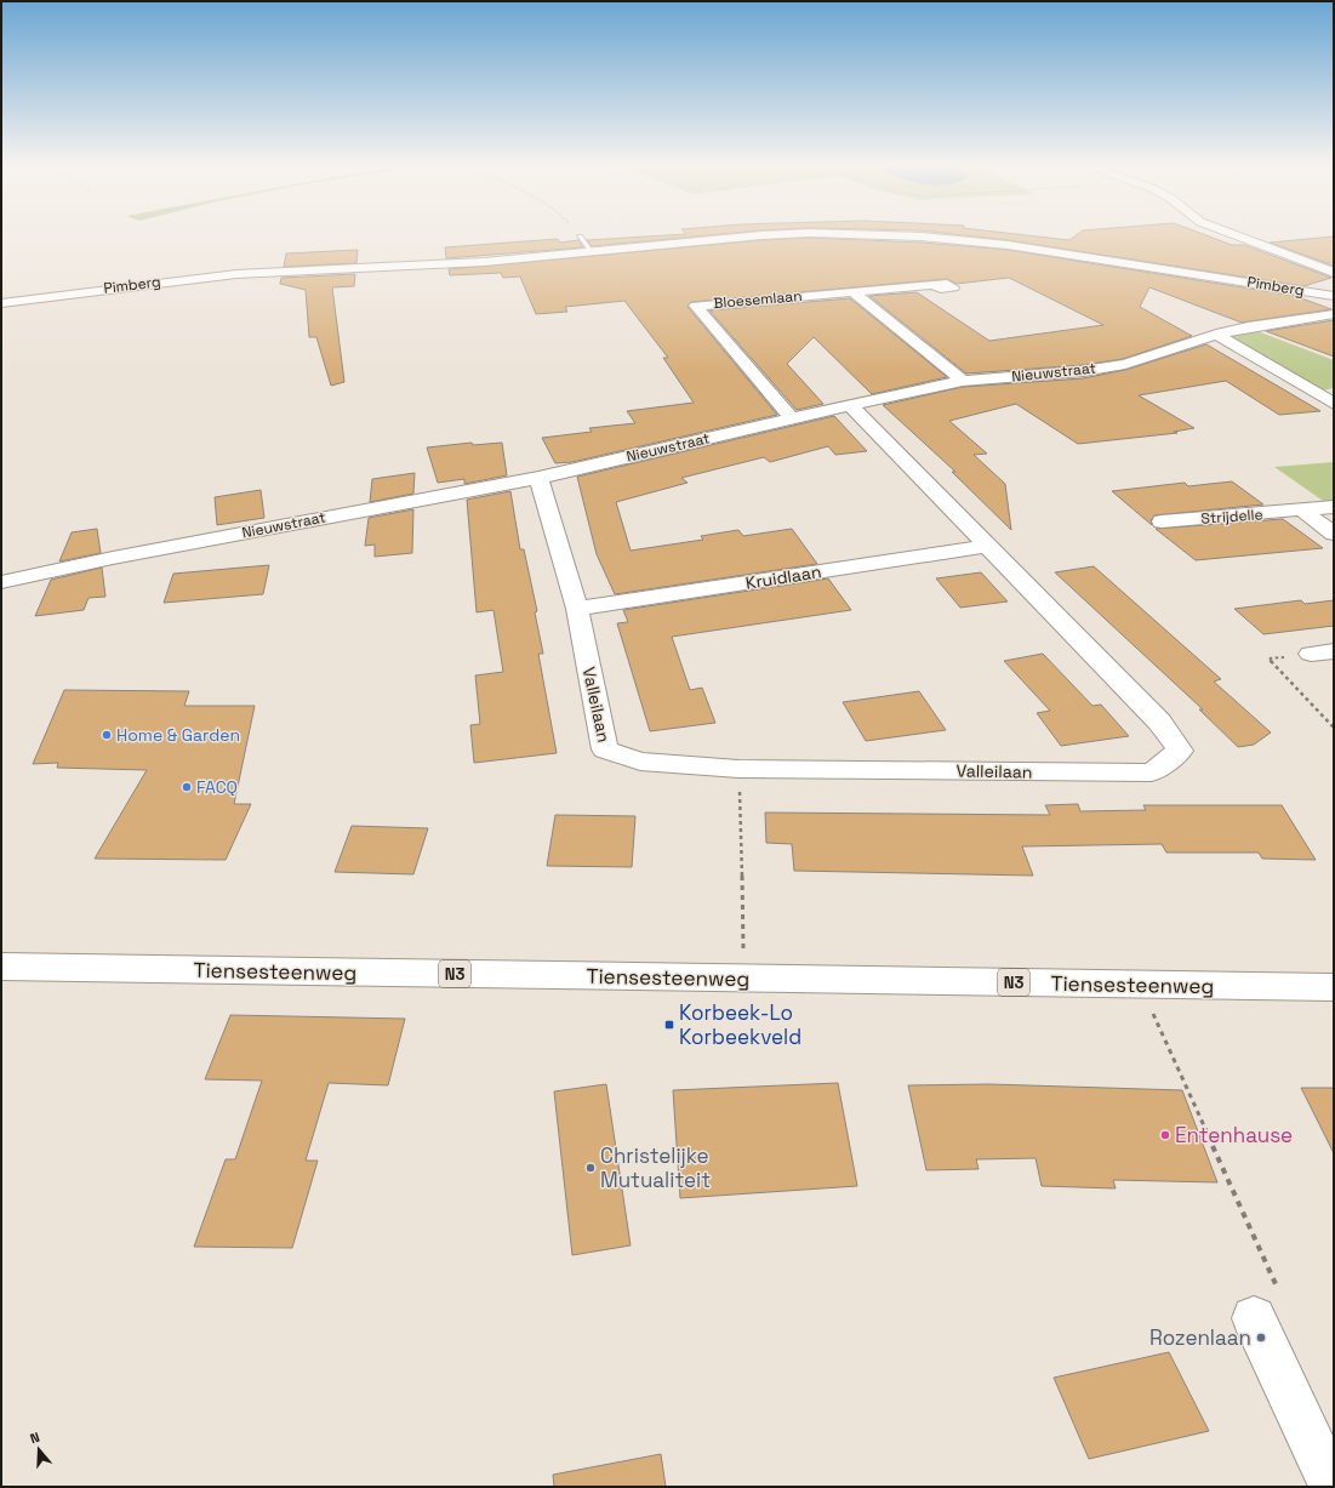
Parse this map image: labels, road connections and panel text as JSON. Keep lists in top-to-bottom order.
{
  "streets": {
    "street": [
      "Pimberg",
      "Bloesemlaan",
      "Nieuwstraat",
      "Strijdelle",
      "Kruidlaan",
      "Valleilaan",
      "Tiensesteenweg",
      "N3"
    ]
  },
  "crossings": [
    ["Bloesemlaan", "Nieuwstraat"],
    ["Nieuwstraat", "Valleilaan"],
    ["Kruidlaan", "Valleilaan"]
  ],
  "places": {
    "other": [
      "Home & Garden",
      "FACQ",
      "Entenhause",
      "Christelijke Mutualiteit",
      "Rozenlaan"
    ],
    "transit": ["Korbeek-Lo Korbeekveld"]
  },
  "north": "top"
}
